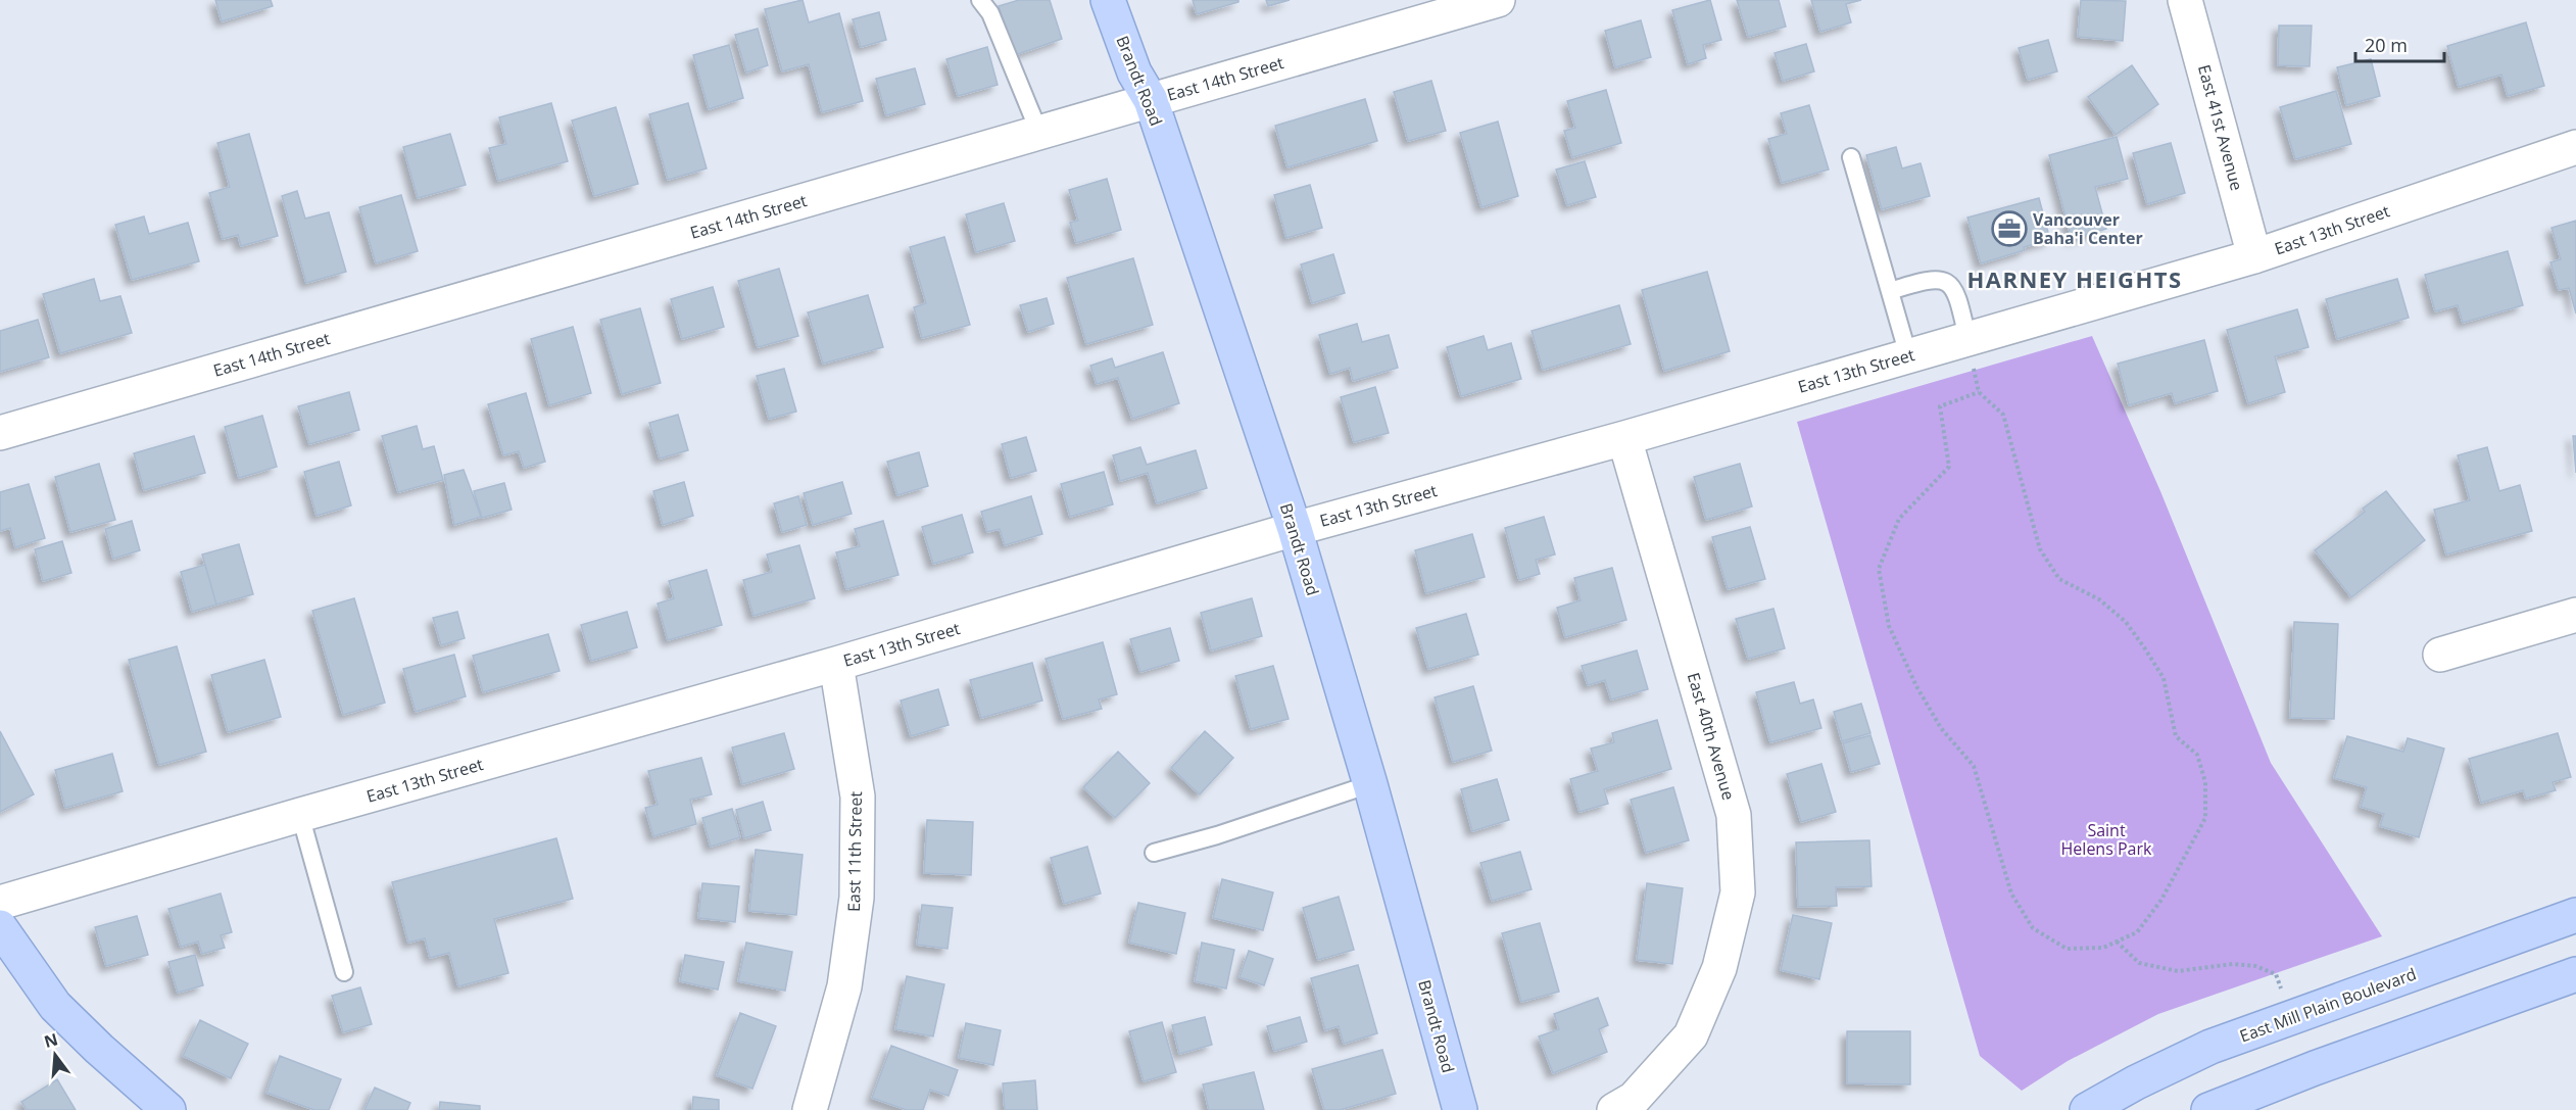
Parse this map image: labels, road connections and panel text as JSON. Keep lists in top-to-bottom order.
{
  "streets": {
    "street": [
      "East 14th Street",
      "Brandt Road",
      "East 41st Avenue",
      "East 13th Street",
      "East 40th Avenue",
      "East 11th Street",
      "East Mill Plain Boulevard"
    ]
  },
  "crossings": [
    ["East 14th Street", "Brandt Road"],
    ["Brandt Road", "East 13th Street"],
    ["East 41st Avenue", "East 13th Street"],
    ["East 13th Street", "East 40th Avenue"],
    ["East 13th Street", "East 11th Street"]
  ],
  "districts": ["HARNEY HEIGHTS"],
  "parks": ["Saint Helens Park"],
  "places": {
    "office": ["Vancouver Baha'i Center"]
  },
  "scale_bar": "20 m",
  "north": "top"
}
